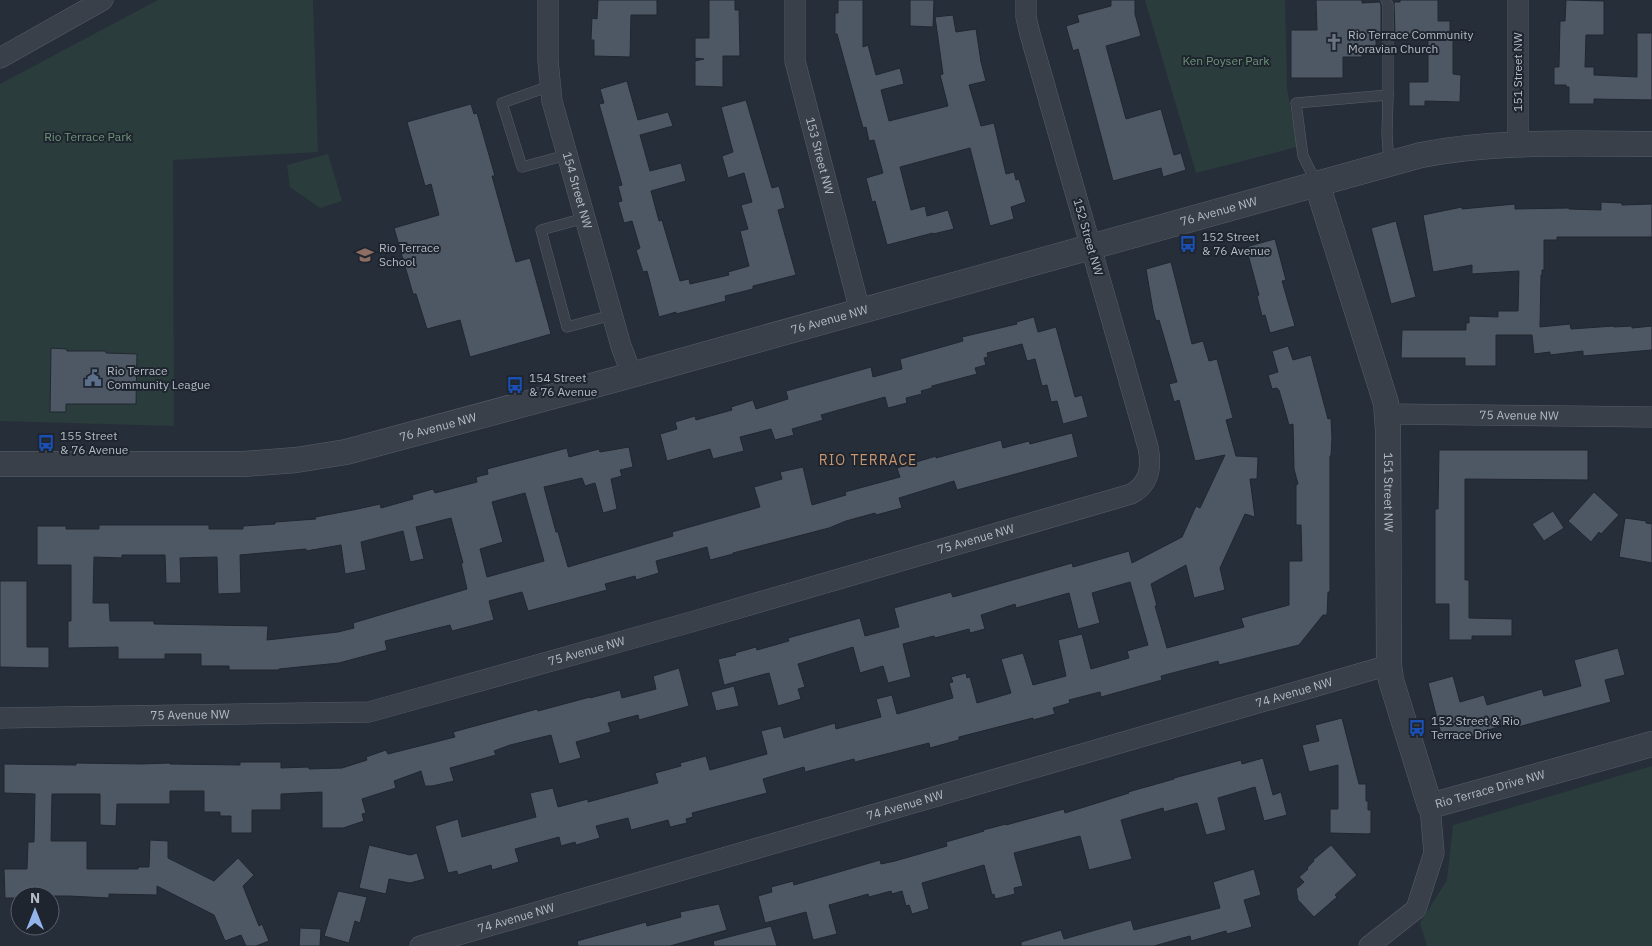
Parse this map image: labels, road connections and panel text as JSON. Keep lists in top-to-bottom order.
{
  "streets": {
    "street": [
      "151 Street NW",
      "153 Street NW",
      "154 Street NW",
      "76 Avenue NW",
      "152 Street NW",
      "75 Avenue NW",
      "74 Avenue NW",
      "Rio Terrace Drive NW"
    ]
  },
  "crossings": [
    ["151 Street NW", "76 Avenue NW"],
    ["151 Street NW", "75 Avenue NW"],
    ["151 Street NW", "74 Avenue NW"],
    ["151 Street NW", "Rio Terrace Drive NW"],
    ["153 Street NW", "76 Avenue NW"],
    ["154 Street NW", "76 Avenue NW"],
    ["76 Avenue NW", "152 Street NW"],
    ["152 Street NW", "75 Avenue NW"]
  ],
  "districts": ["RIO TERRACE"],
  "parks": ["Ken Poyser Park", "Rio Terrace Park"],
  "places": {
    "church": ["Rio Terrace Community Moravian Church"],
    "bus stop": [
      "152 Street & 76 Avenue",
      "154 Street & 76 Avenue",
      "155 Street & 76 Avenue",
      "152 Street & Rio Terrace Drive"
    ],
    "school or university": ["Rio Terrace School"],
    "public building": ["Rio Terrace Community League"]
  },
  "north": "top"
}
